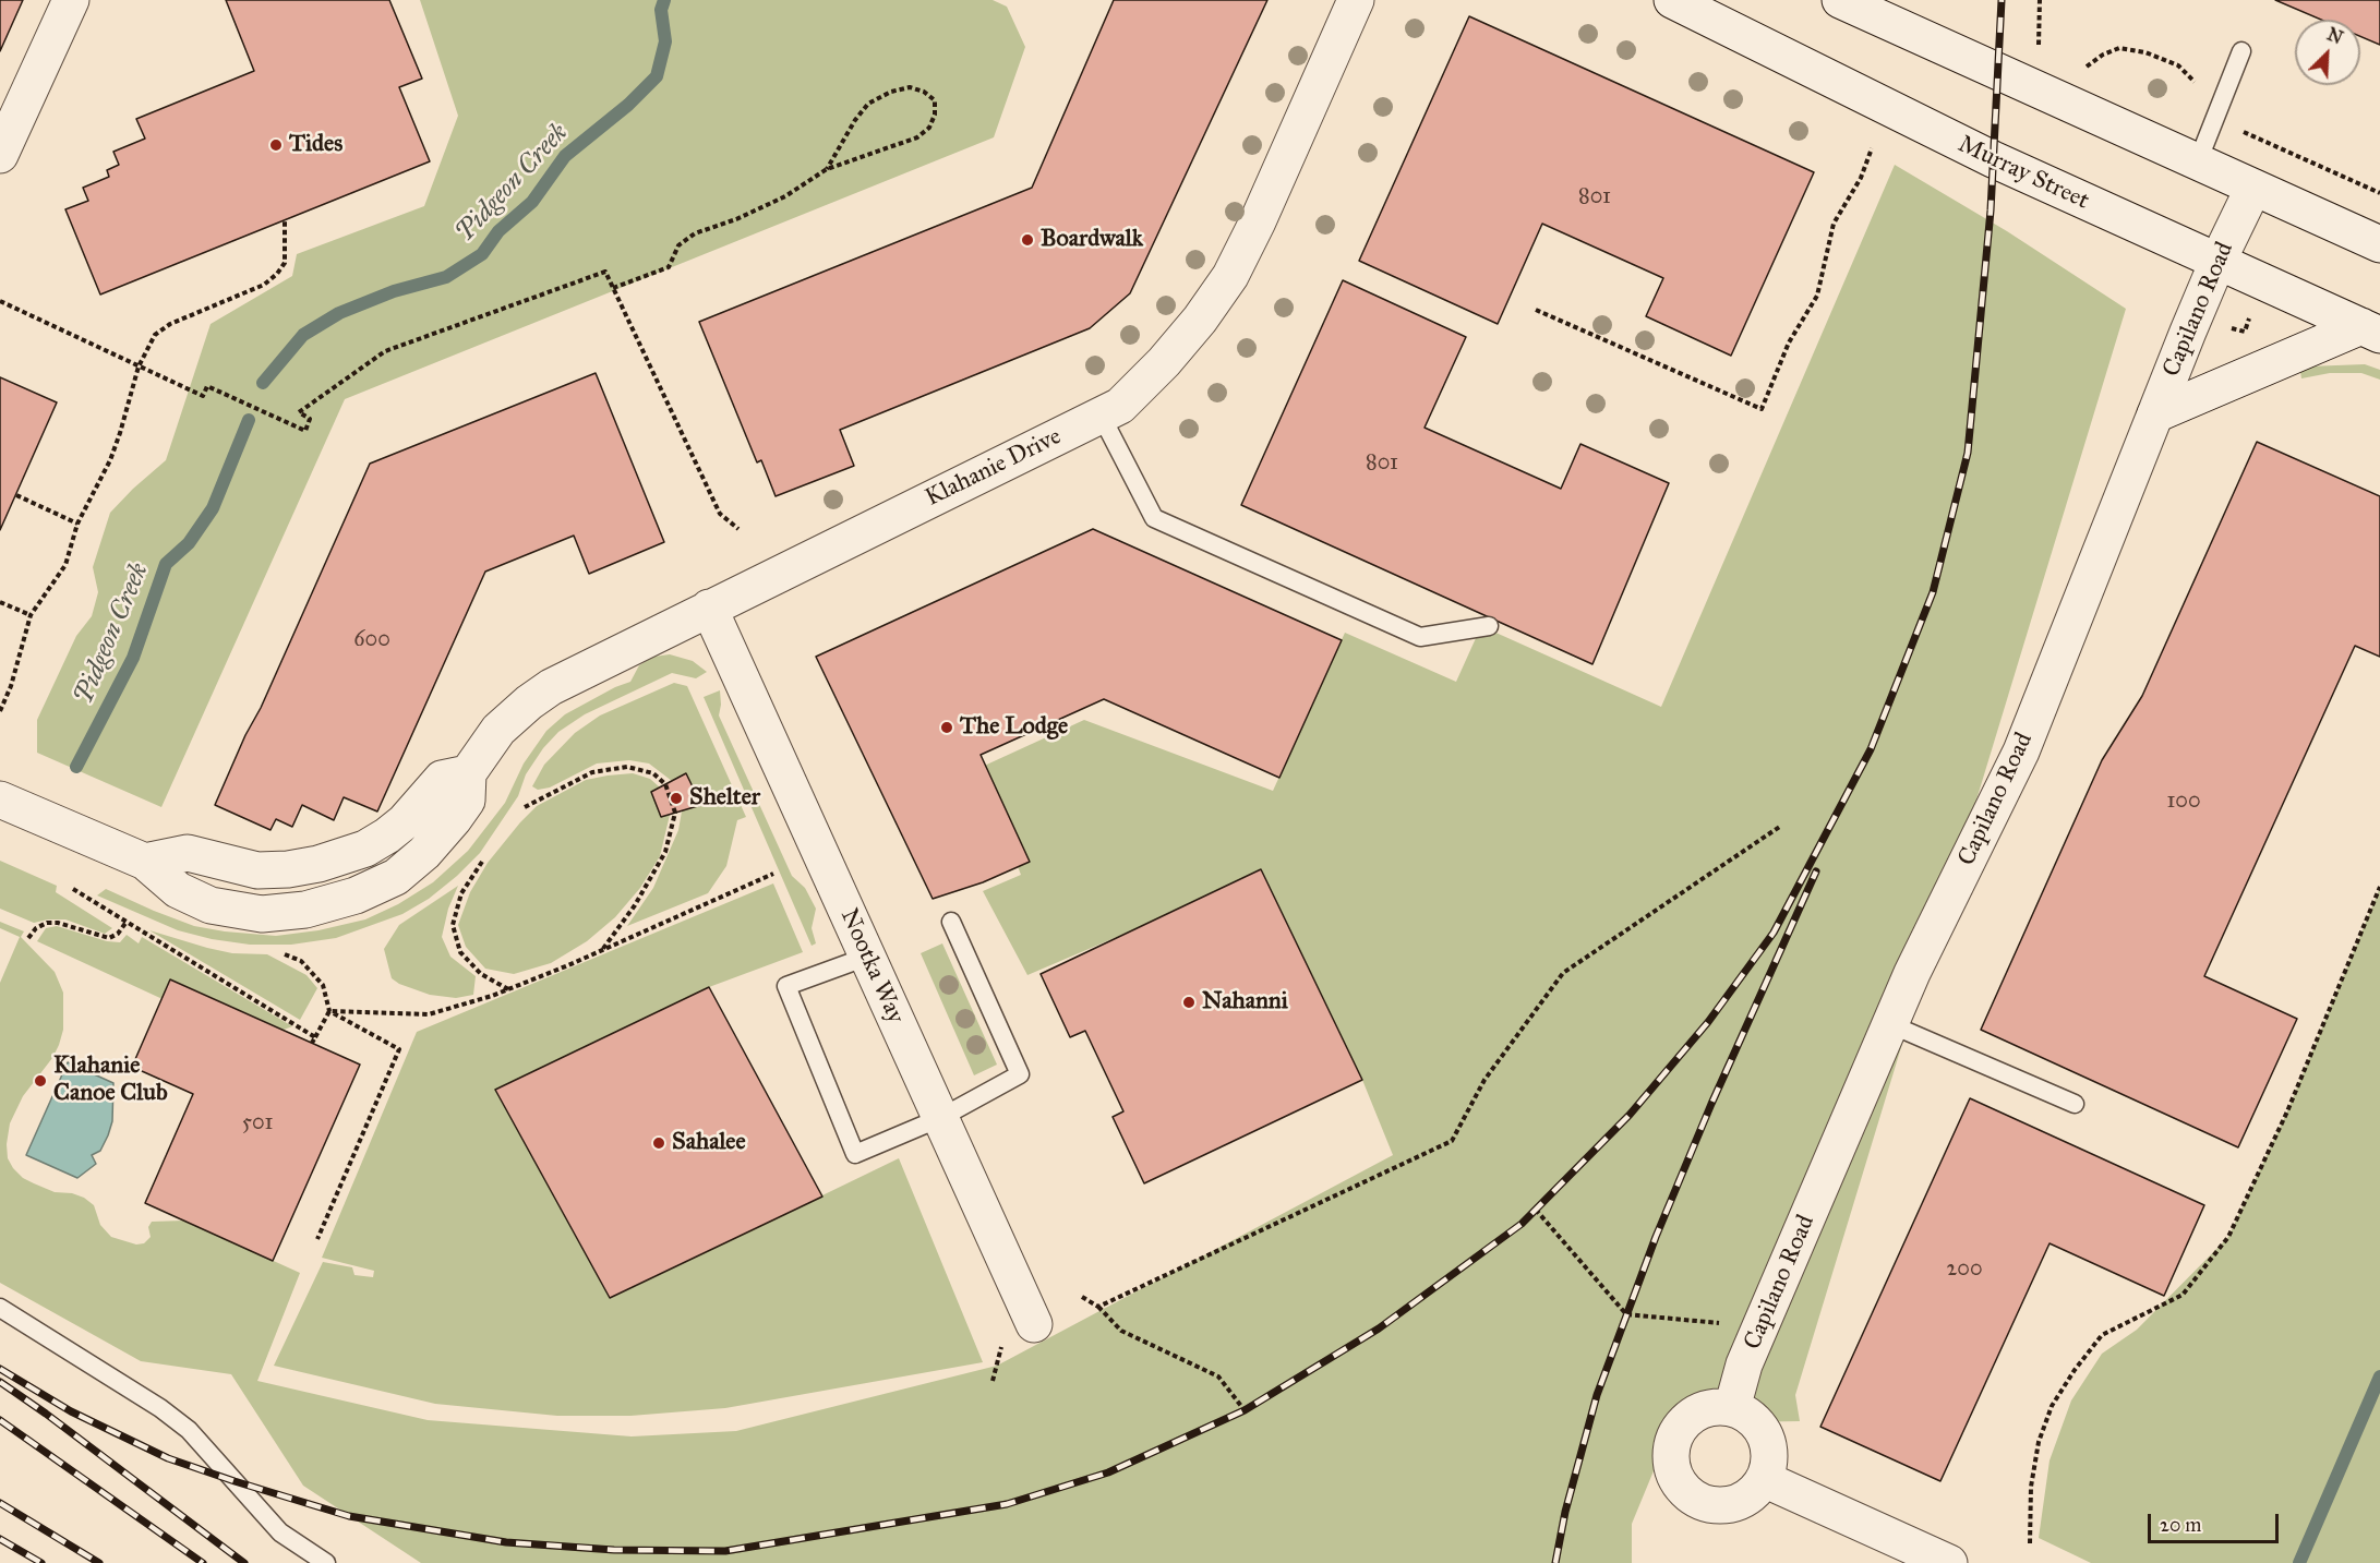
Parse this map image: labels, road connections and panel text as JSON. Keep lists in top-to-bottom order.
{
  "streets": {
    "street": [
      "Murray Street",
      "Capilano Road",
      "Klahanie Drive",
      "Nootka Way"
    ]
  },
  "crossings": [
    ["Murray Street", "Capilano Road"],
    ["Klahanie Drive", "Nootka Way"]
  ],
  "water": ["Pidgeon Creek"],
  "places": [
    "Tides",
    "Boardwalk",
    "The Lodge",
    "Shelter",
    "Nahanni",
    "Klahanie Canoe Club",
    "Sahalee"
  ],
  "house_numbers": [
    "801",
    "801",
    "600",
    "100",
    "501",
    "200"
  ],
  "scale_bar": "20 m",
  "north": "top right"
}
